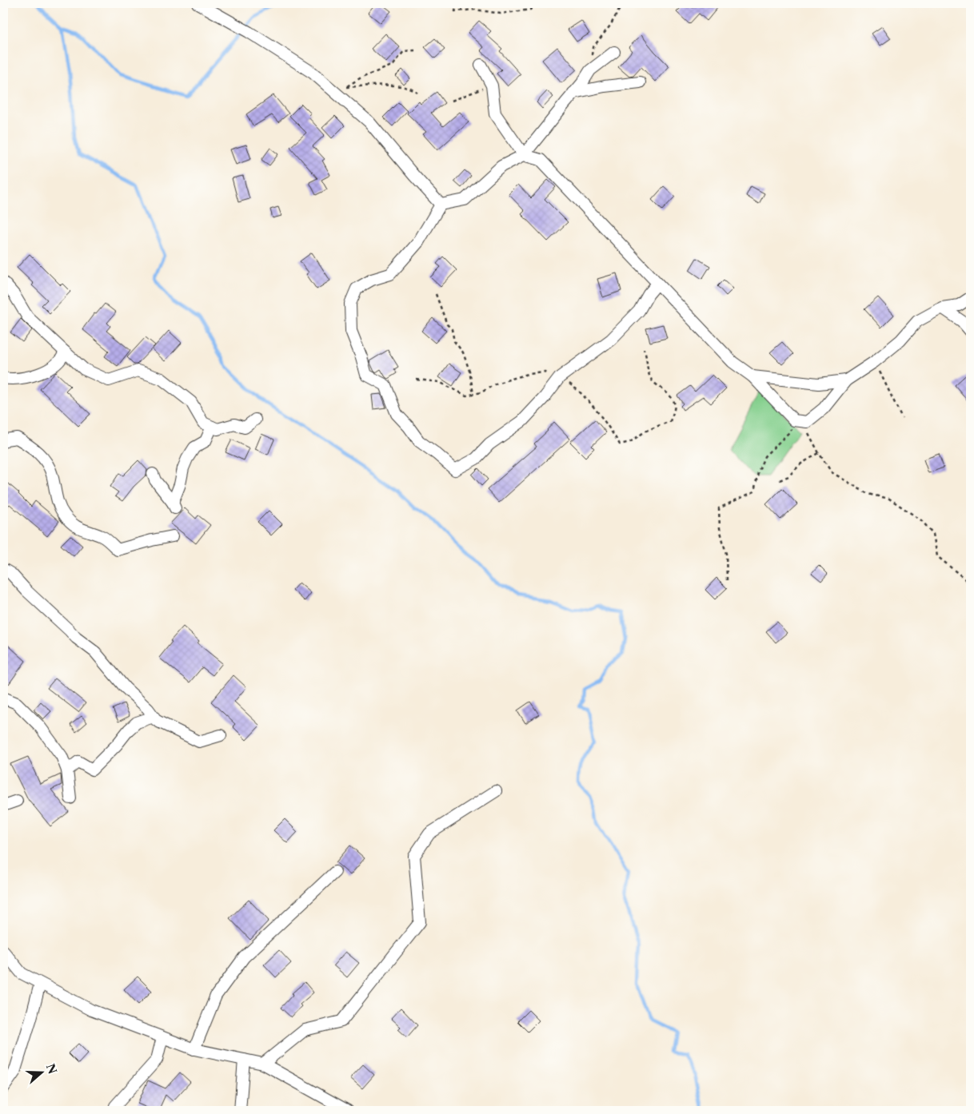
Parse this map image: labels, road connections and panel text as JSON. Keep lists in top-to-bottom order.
{
  "north": "right"
}
